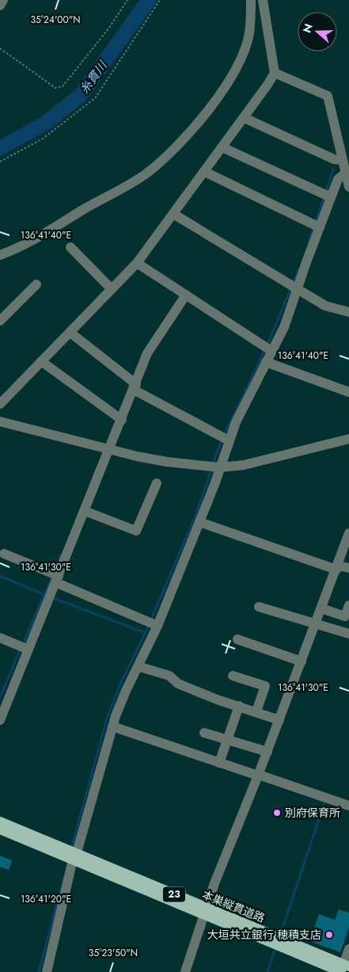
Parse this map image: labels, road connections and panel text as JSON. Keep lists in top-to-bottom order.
{
  "streets": {
    "main road": ["23", "本巣縦貫道路"]
  },
  "water": ["糸貫川"],
  "places": ["別府保育所", "大垣共立銀行 穂積支店"],
  "north": "left",
  "coordinates": [
    "35°24'00\"N",
    "136°41'40\"E",
    "136°41'30\"E",
    "136°41'20\"E",
    "35°23'50\"N"
  ]
}
